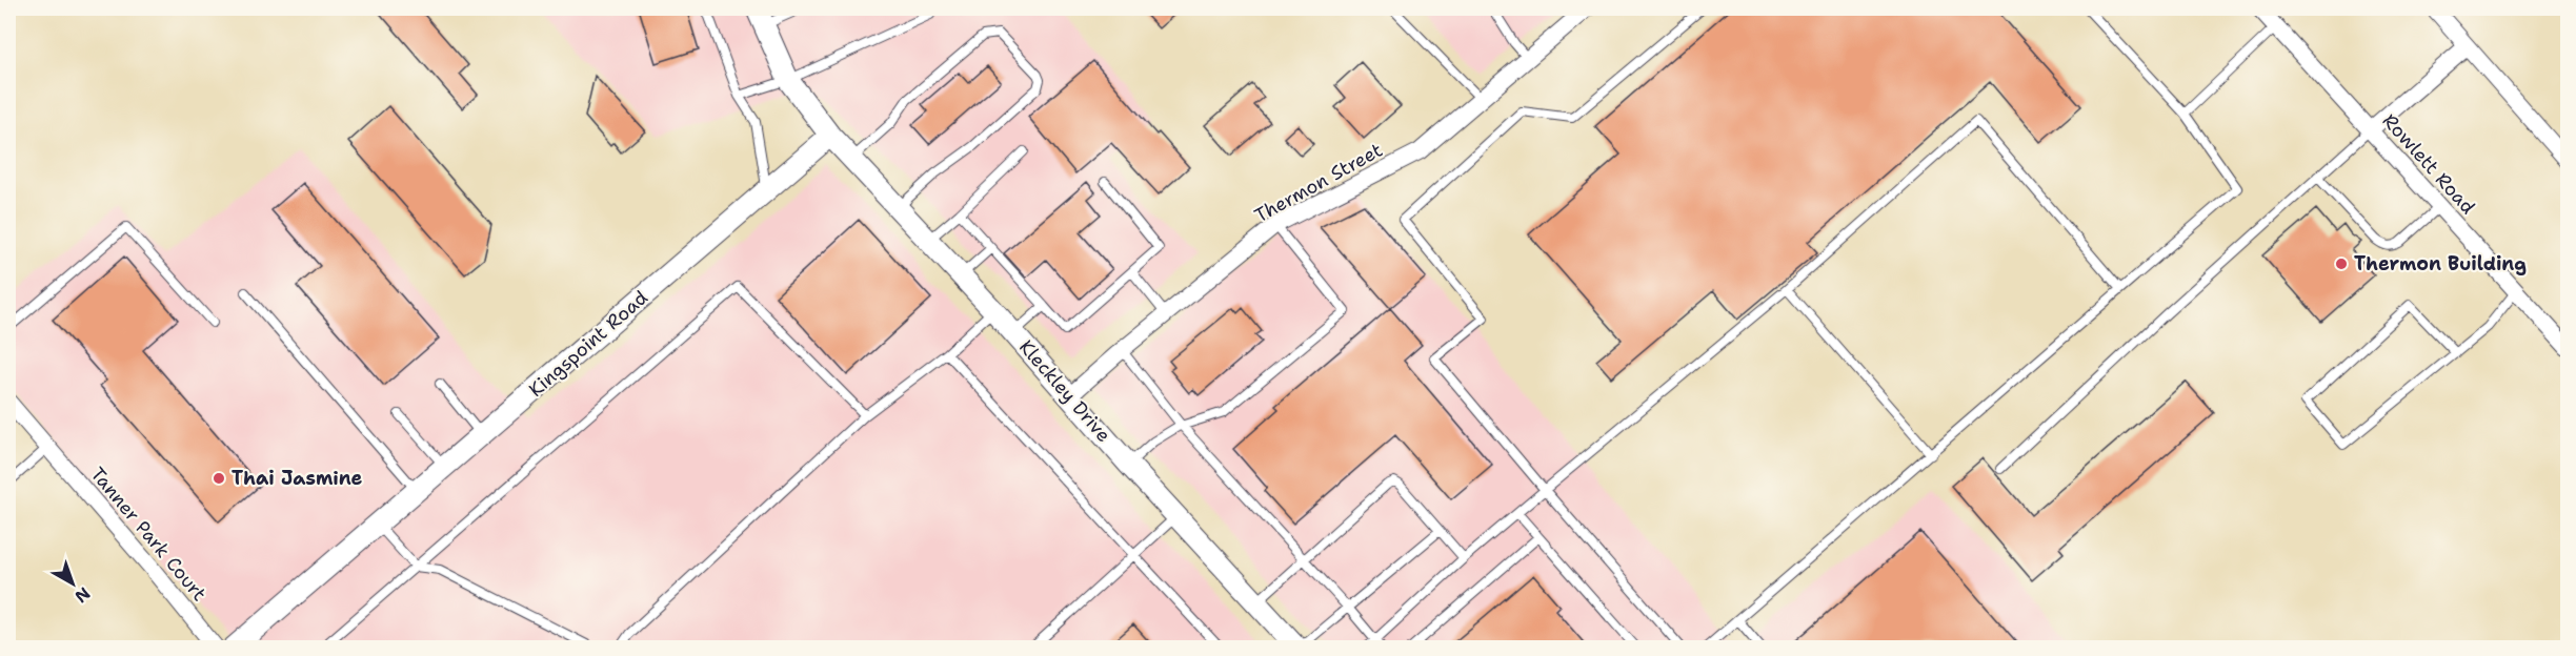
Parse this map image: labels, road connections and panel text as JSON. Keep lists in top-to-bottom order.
{
  "streets": {
    "street": [
      "Rowlett Road",
      "Thermon Street",
      "Kingspoint Road",
      "Kleckley Drive",
      "Tanner Park Court"
    ]
  },
  "crossings": [
    ["Thermon Street", "Kleckley Drive"],
    ["Kingspoint Road", "Kleckley Drive"]
  ],
  "places": ["Thermon Building", "Thai Jasmine"],
  "north": "bottom right"
}
